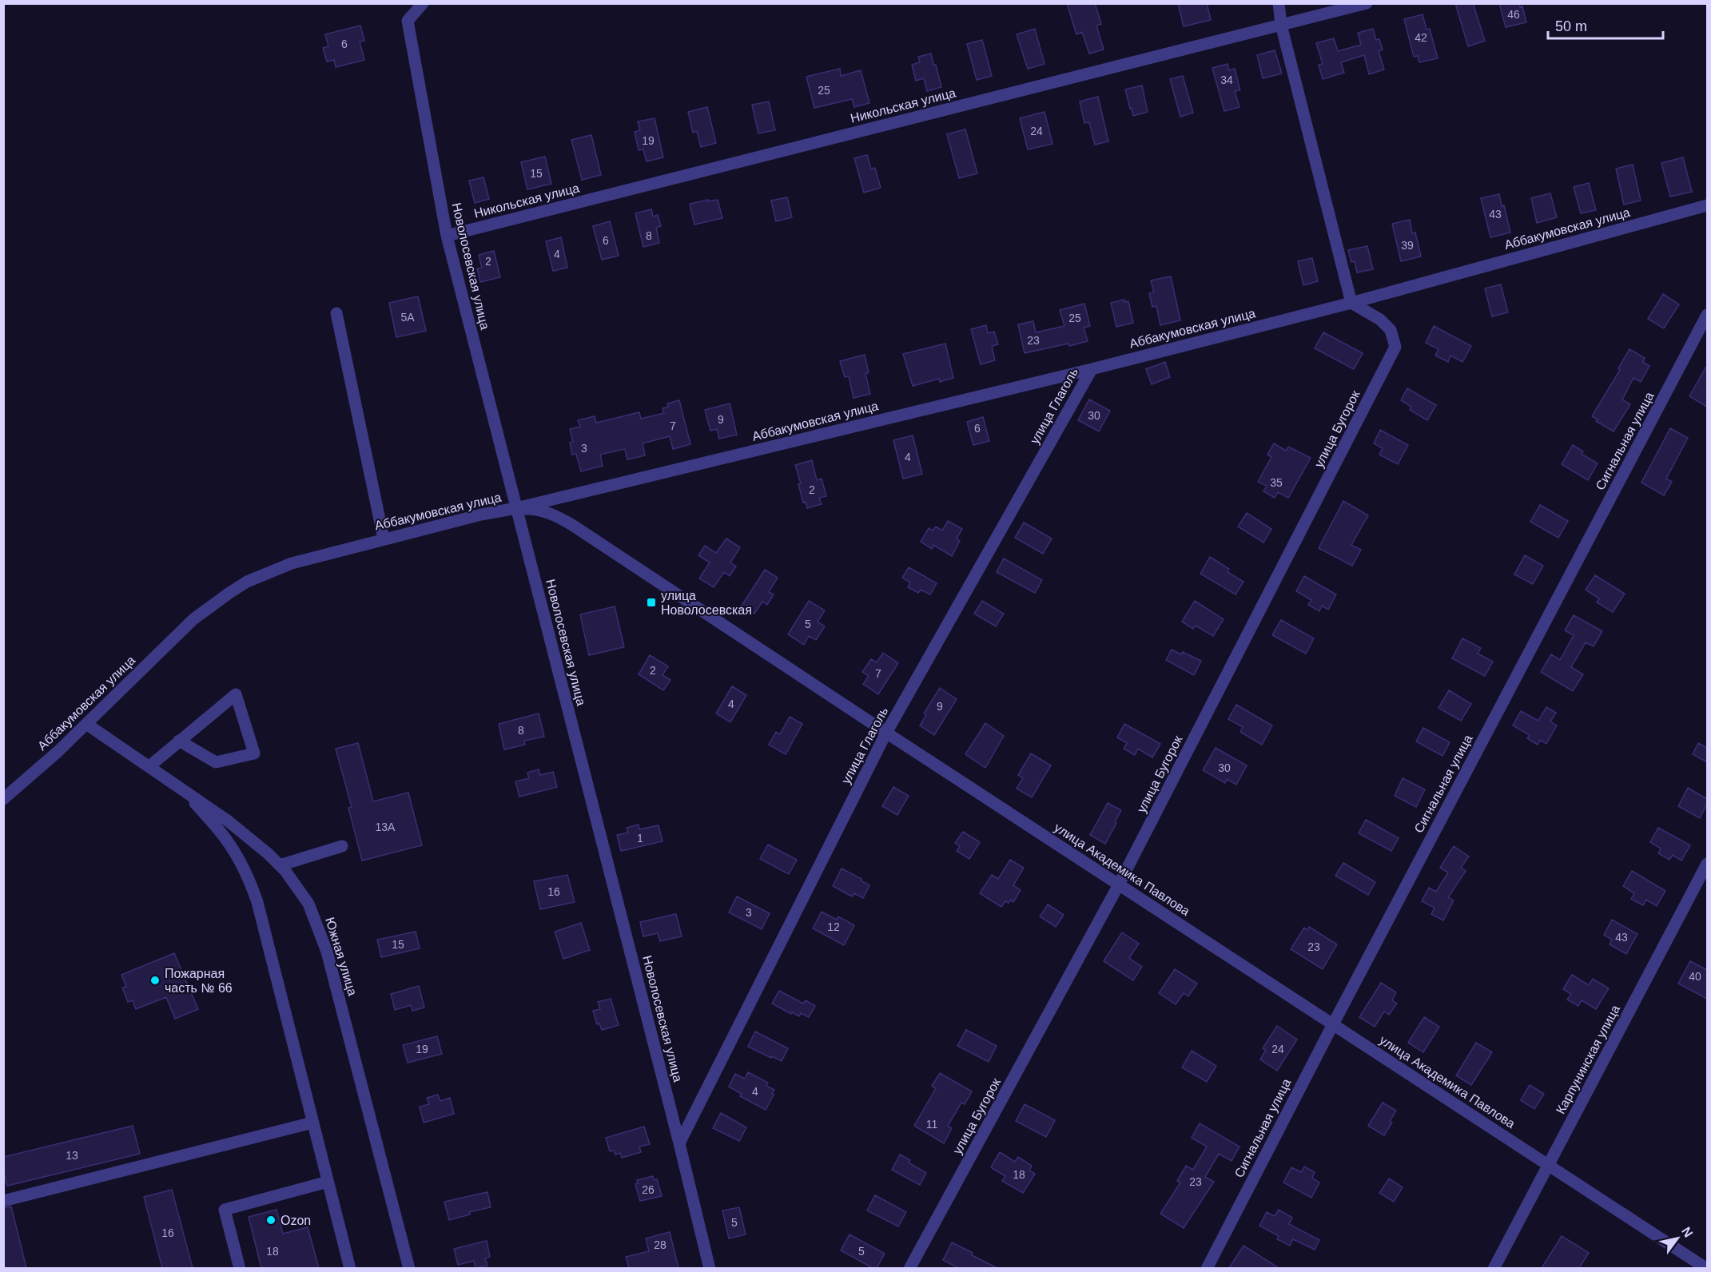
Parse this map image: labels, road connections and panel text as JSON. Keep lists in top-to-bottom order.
{
  "streets": {
    "street": [
      "Никольская улица",
      "Аббакумовская улица",
      "Новолосевская улица",
      "улица Глаголь",
      "улица Бугорок",
      "Сигнальная улица",
      "улица Академика Павлова",
      "Южная улица",
      "Карпунинская улица"
    ]
  },
  "crossings": [
    ["Никольская улица", "Новолосевская улица"],
    ["Аббакумовская улица", "Новолосевская улица"],
    ["Аббакумовская улица", "улица Глаголь"],
    ["Аббакумовская улица", "улица Бугорок"],
    ["Аббакумовская улица", "улица Академика Павлова"],
    ["Аббакумовская улица", "Южная улица"],
    ["Новолосевская улица", "улица Глаголь"],
    ["Новолосевская улица", "улица Академика Павлова"],
    ["улица Глаголь", "улица Академика Павлова"],
    ["улица Бугорок", "улица Академика Павлова"],
    ["Сигнальная улица", "улица Академика Павлова"],
    ["улица Академика Павлова", "Карпунинская улица"]
  ],
  "places": {
    "transit": ["улица Новолосевская"],
    "other": ["Пожарная часть № 66", "Ozon"]
  },
  "house_numbers": [
    "46",
    "42",
    "6",
    "34",
    "25",
    "24",
    "19",
    "15",
    "43",
    "8",
    "6",
    "39",
    "4",
    "2",
    "5А",
    "25",
    "23",
    "30",
    "9",
    "7",
    "6",
    "3",
    "4",
    "35",
    "2",
    "5",
    "2",
    "7",
    "4",
    "9",
    "8",
    "30",
    "13А",
    "1",
    "16",
    "3",
    "12",
    "43",
    "15",
    "23",
    "40",
    "19",
    "24",
    "4",
    "11",
    "13",
    "18",
    "23",
    "26",
    "5",
    "16",
    "28",
    "18",
    "5"
  ],
  "scale_bar": "50 m",
  "north": "top right"
}
